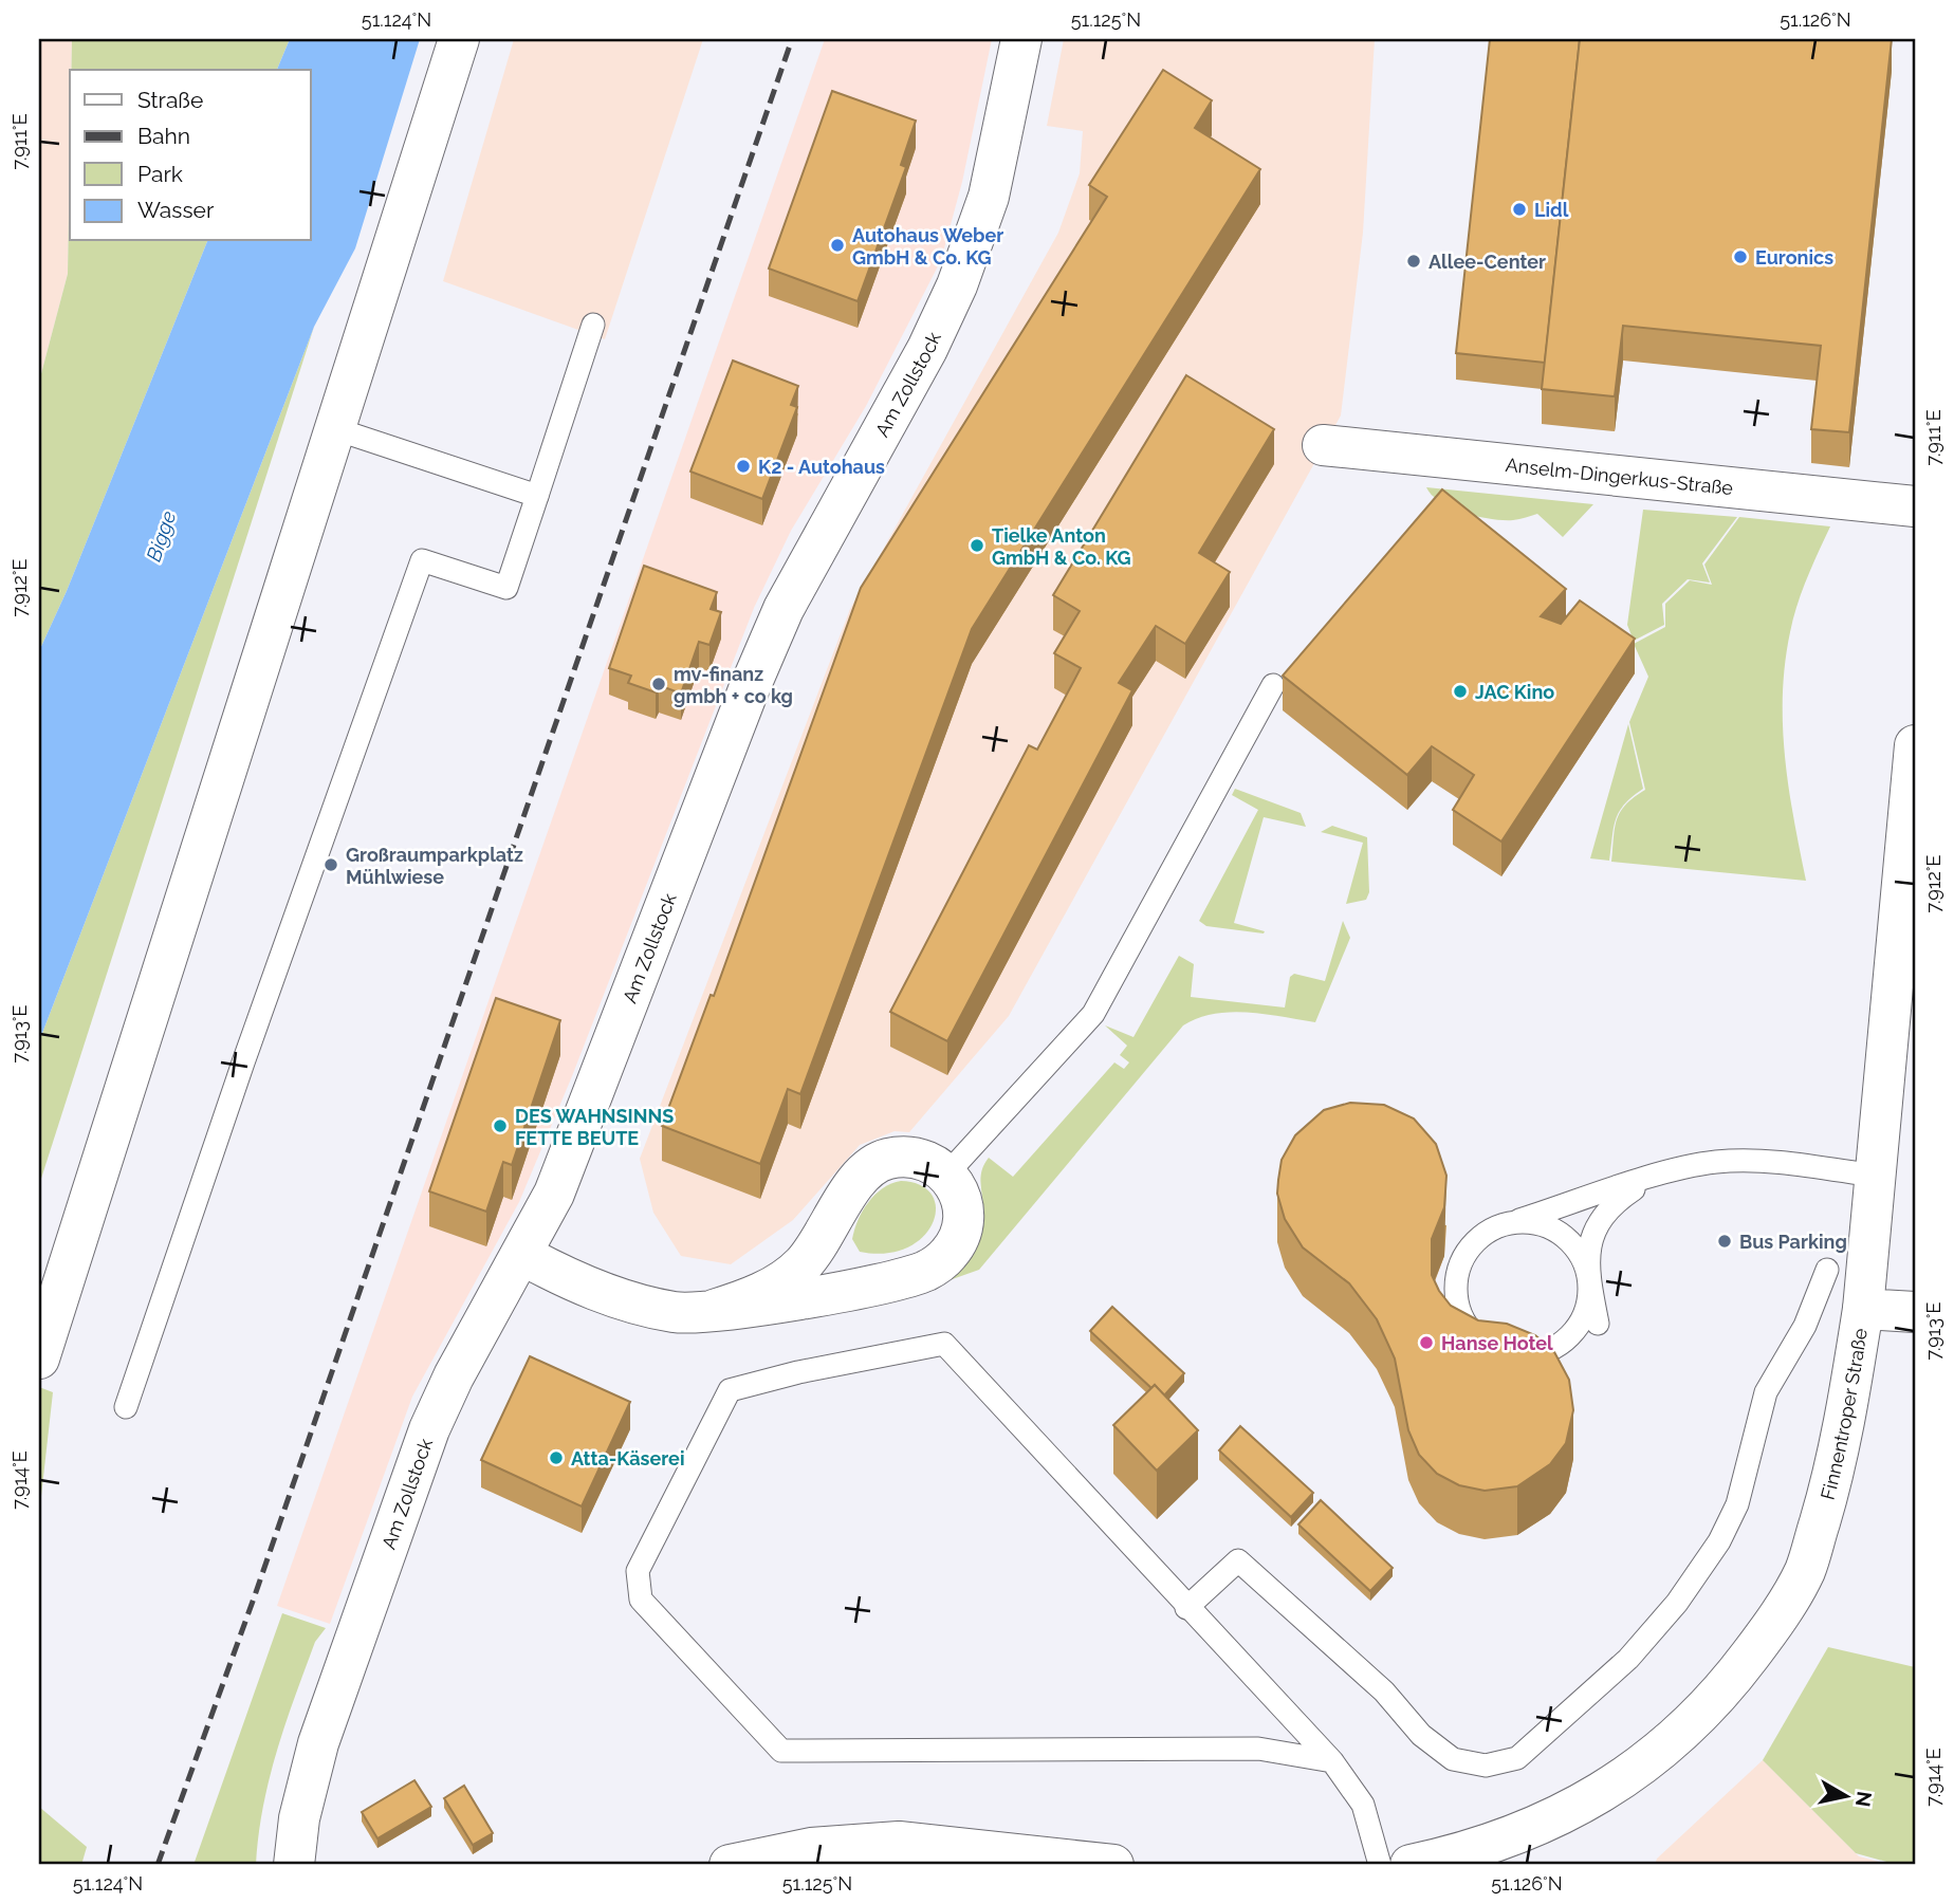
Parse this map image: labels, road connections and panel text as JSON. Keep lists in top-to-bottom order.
{
  "streets": {
    "street": ["Am Zollstock", "Anselm-Dingerkus-Straße", "Finnentroper Straße"]
  },
  "water": ["Bigge"],
  "places": [
    "Lidl",
    "Autohaus Weber GmbH & Co. KG",
    "Euronics",
    "Allee-Center",
    "K2 - Autohaus",
    "Tielke Anton GmbH & Co. KG",
    "mv-finanz gmbh + co kg",
    "JAC Kino",
    "Großraumparkplatz Mühlwiese",
    "DES WAHNSINNS FETTE BEUTE",
    "Bus Parking",
    "Hanse Hotel",
    "Atta-Käserei"
  ],
  "legend": [
    "Straße",
    "Bahn",
    "Park",
    "Wasser"
  ],
  "north": "right",
  "coordinates": [
    "51.124°N",
    "51.125°N",
    "51.126°N",
    "7.911°E",
    "7.912°E",
    "7.913°E",
    "7.914°E"
  ]
}
